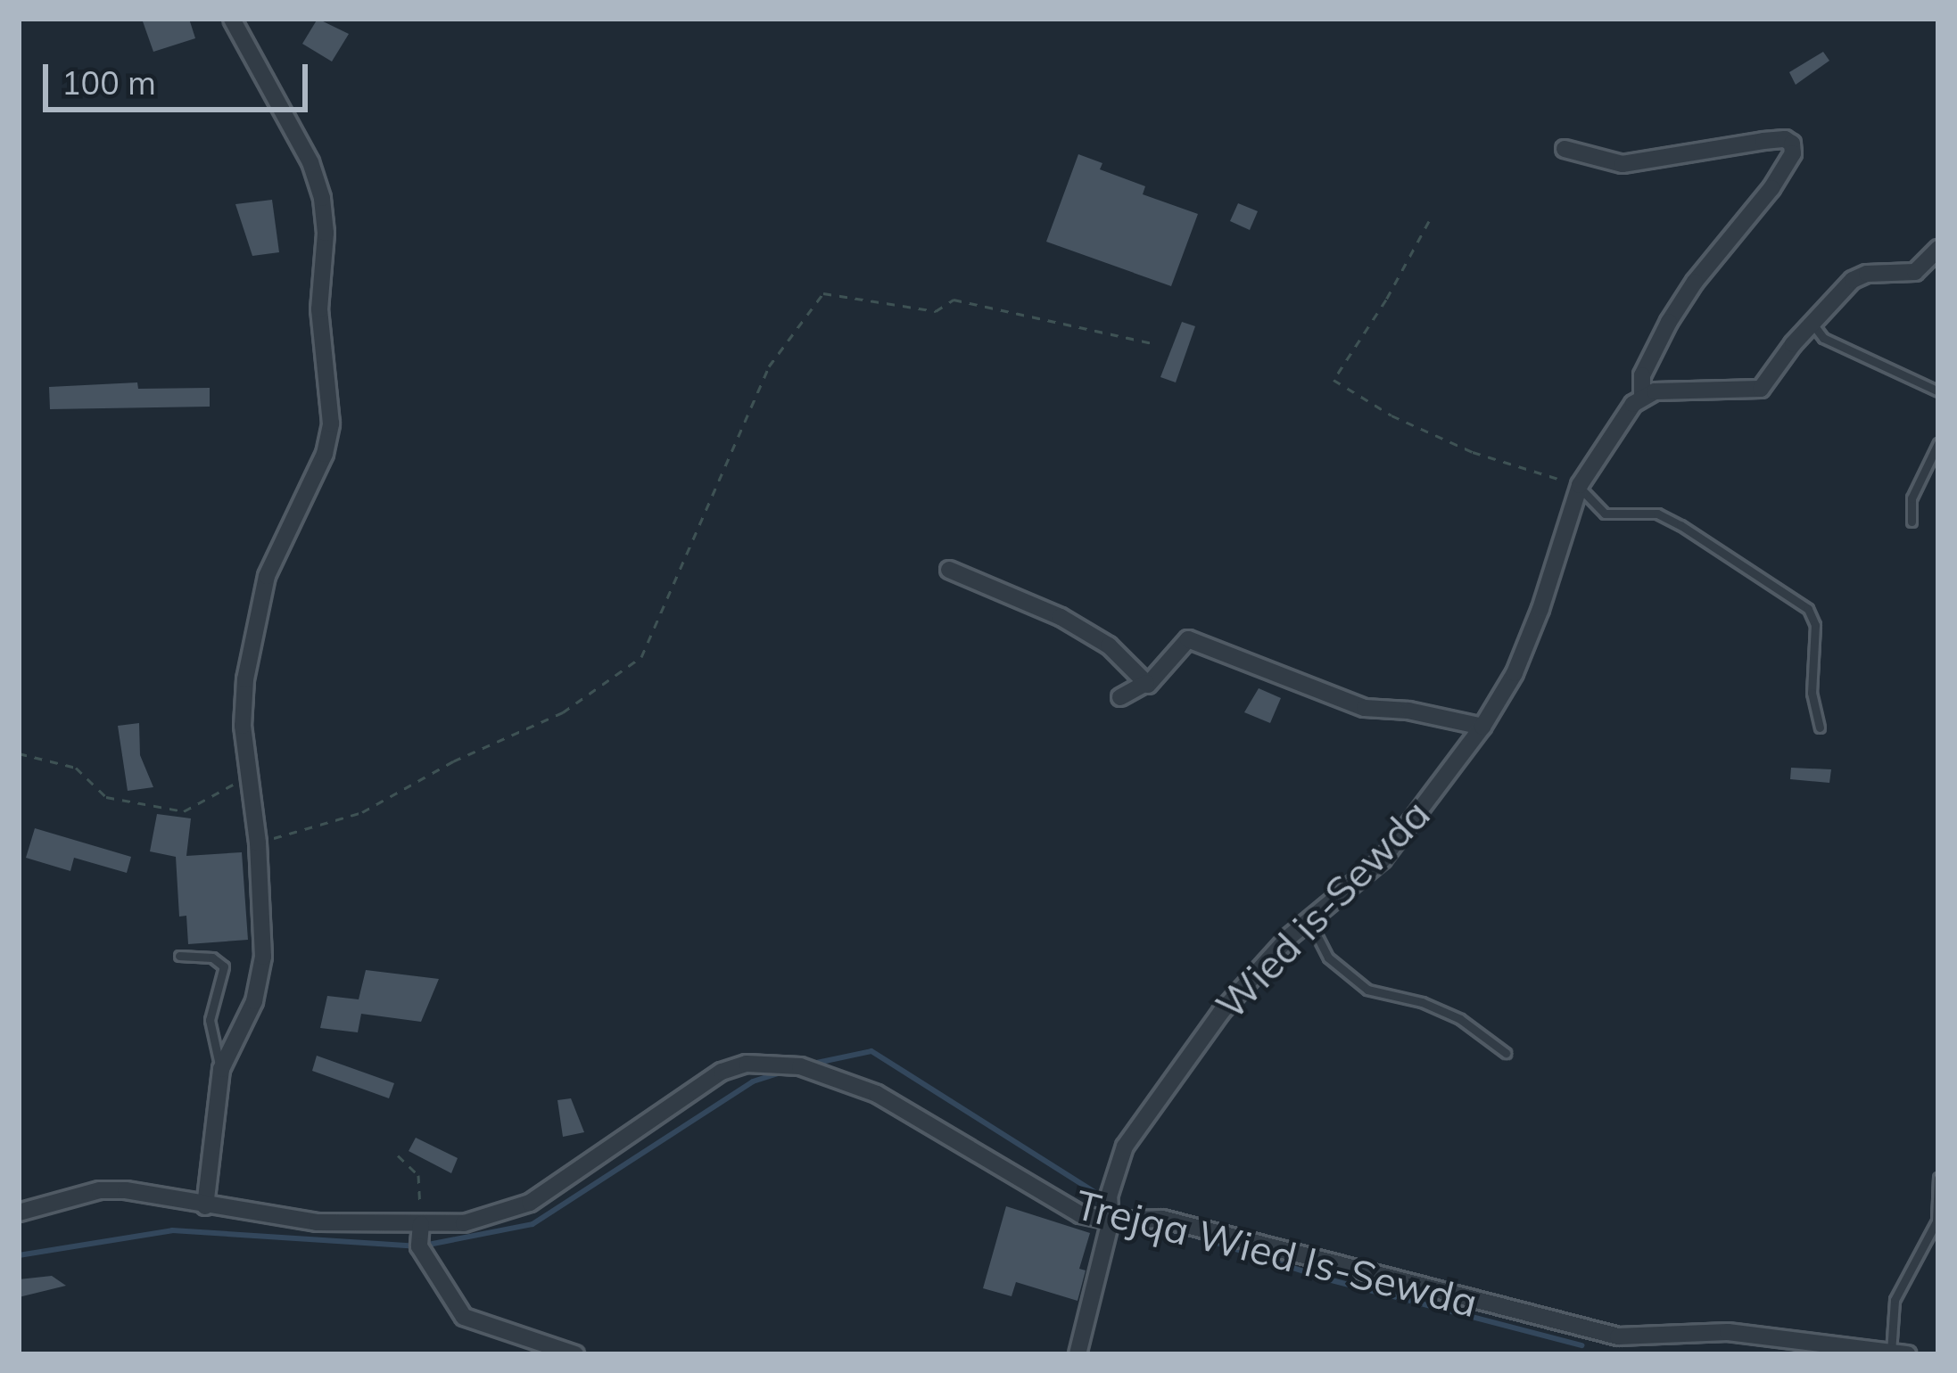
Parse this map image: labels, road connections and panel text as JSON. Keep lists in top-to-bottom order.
{
  "streets": {
    "street": ["Wied is-Sewda", "Trejqa Wied Is-Sewda"]
  },
  "crossings": [
    ["Wied is-Sewda", "Trejqa Wied Is-Sewda"]
  ],
  "scale_bar": "100 m"
}
